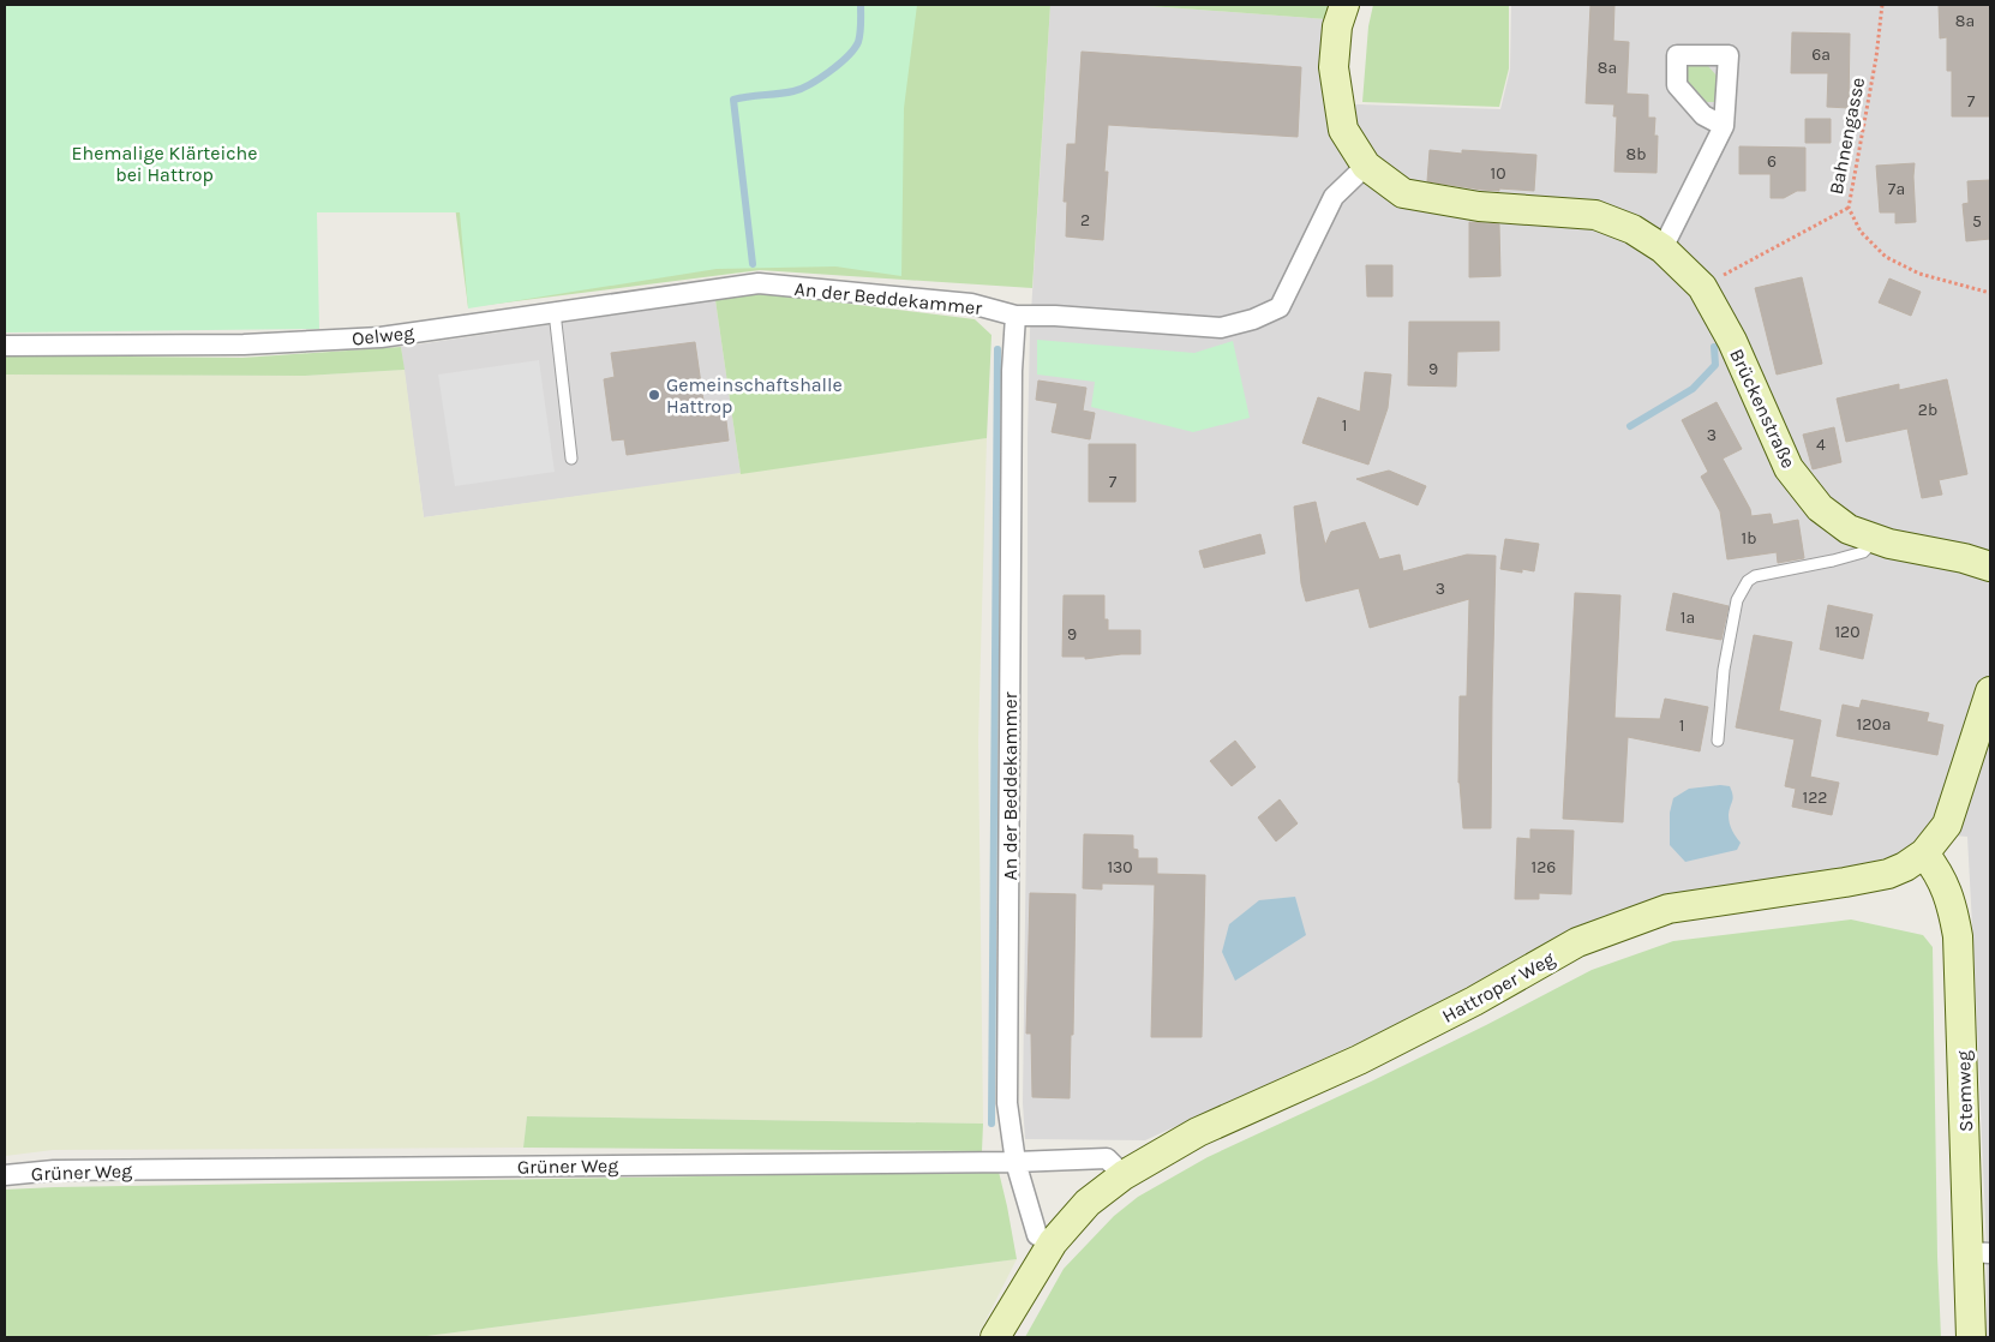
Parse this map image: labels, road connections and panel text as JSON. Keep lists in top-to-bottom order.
{
  "streets": {
    "street": [
      "An der Beddekammer",
      "Oelweg",
      "Brückenstraße",
      "Hattroper Weg",
      "Stemweg",
      "Grüner Weg"
    ],
    "path": ["Bahnengasse"]
  },
  "crossings": [
    ["An der Beddekammer", "Oelweg"],
    ["An der Beddekammer", "Brückenstraße"],
    ["An der Beddekammer", "Hattroper Weg"],
    ["An der Beddekammer", "Grüner Weg"],
    ["Hattroper Weg", "Stemweg"],
    ["Hattroper Weg", "Grüner Weg"]
  ],
  "parks": ["Ehemalige Klärteiche bei Hattrop"],
  "places": ["Gemeinschaftshalle Hattrop"],
  "house_numbers": [
    "8a",
    "6a",
    "8a",
    "7",
    "8b",
    "6",
    "10",
    "7a",
    "2",
    "5",
    "9",
    "2b",
    "1",
    "3",
    "4",
    "7",
    "1b",
    "3",
    "1a",
    "120",
    "9",
    "120a",
    "1",
    "122",
    "130",
    "126"
  ]
}
